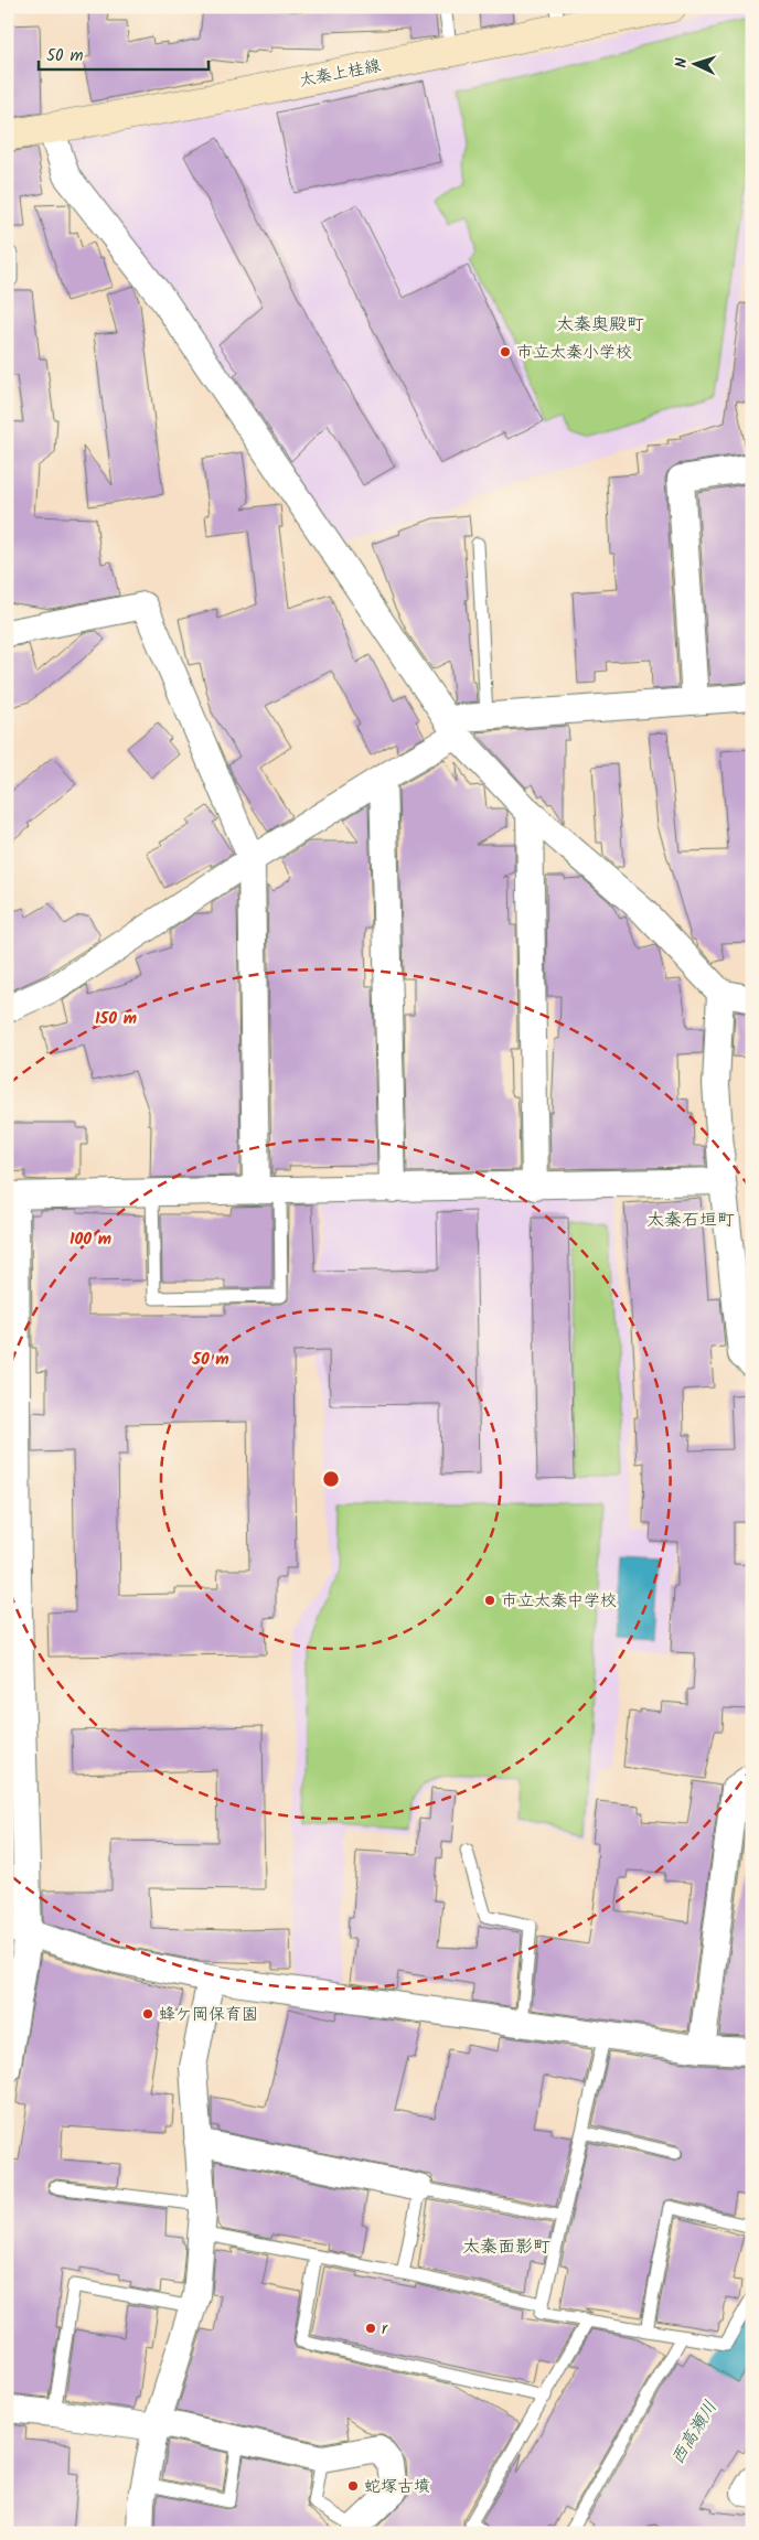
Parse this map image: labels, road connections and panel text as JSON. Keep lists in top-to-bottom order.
{
  "streets": {
    "main road": ["太秦上桂線"]
  },
  "districts": ["太秦奥殿町", "太秦石垣町", "太秦面影町"],
  "water": ["西高瀬川"],
  "places": [
    "市立太秦小学校",
    "市立太秦中学校",
    "蜂ケ岡保育園",
    "r",
    "蛇塚古墳"
  ],
  "scale_bar": "50 m",
  "north": "left",
  "rings": ["150 m", "100 m", "50 m"]
}
